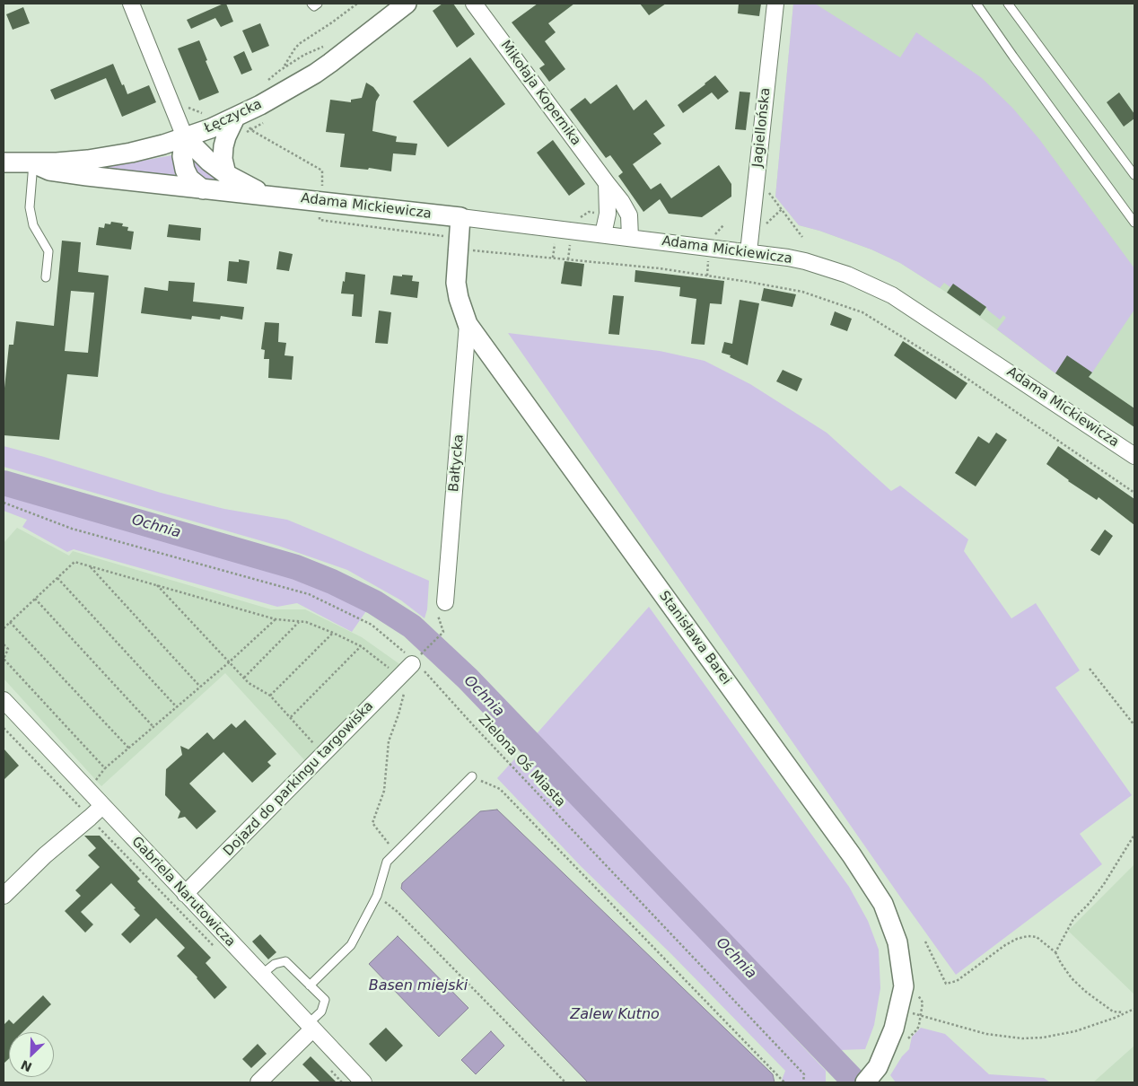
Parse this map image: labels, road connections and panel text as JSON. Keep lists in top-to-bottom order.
{
  "streets": {
    "street": [
      "Mikołaja Kopernika",
      "Łęczycka",
      "Jagiellońska",
      "Adama Mickiewicza",
      "Bałtycka",
      "Stanisława Barei",
      "Dojazd do parkingu targowiska",
      "Gabriela Narutowicza"
    ],
    "path": ["Zielona Oś Miasta"]
  },
  "crossings": [
    ["Mikołaja Kopernika", "Adama Mickiewicza"],
    ["Łęczycka", "Adama Mickiewicza"],
    ["Jagiellońska", "Adama Mickiewicza"],
    ["Adama Mickiewicza", "Stanisława Barei"],
    ["Bałtycka", "Stanisława Barei"],
    ["Zielona Oś Miasta", "Dojazd do parkingu targowiska"],
    ["Dojazd do parkingu targowiska", "Gabriela Narutowicza"]
  ],
  "water": ["Ochnia", "Basen miejski", "Zalew Kutno"],
  "north": "bottom left"
}
